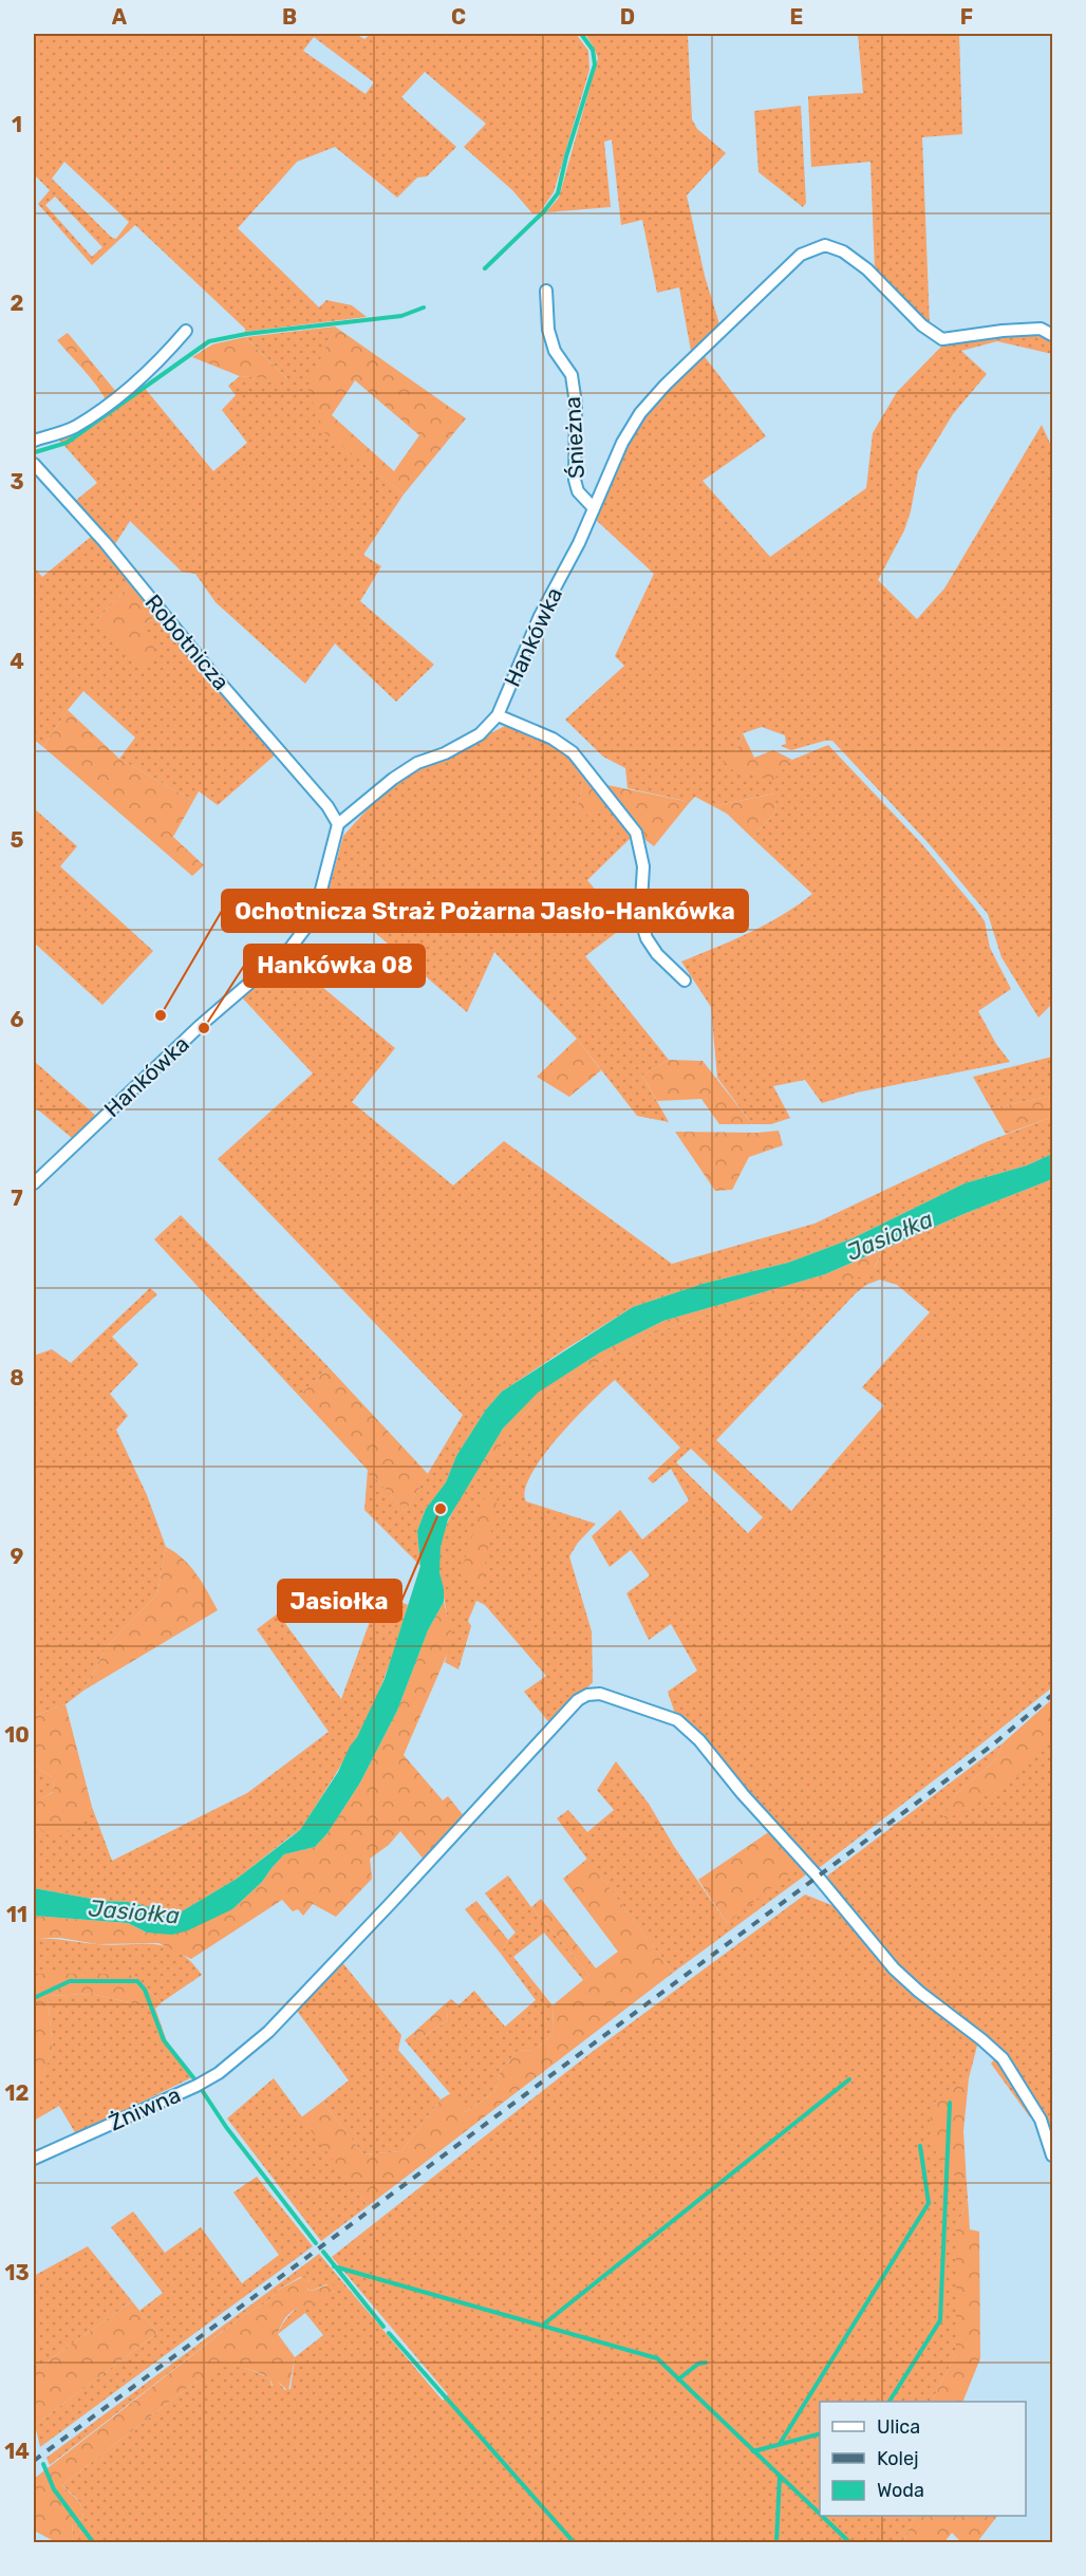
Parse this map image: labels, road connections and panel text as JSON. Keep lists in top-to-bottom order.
{
  "streets": {
    "street": [
      "Śnieżna",
      "Hankówka",
      "Robotnicza",
      "Żniwna"
    ]
  },
  "crossings": [
    ["Śnieżna", "Hankówka"],
    ["Hankówka", "Robotnicza"]
  ],
  "water": ["Jasiołka"],
  "places": ["Ochotnicza Straż Pożarna Jasło-Hankówka", "Hankówka 08", "Jasiołka"],
  "legend": ["Ulica", "Kolej", "Woda"],
  "grid": {
    "columns": [
      "A",
      "B",
      "C",
      "D",
      "E",
      "F"
    ],
    "rows": [
      "1",
      "2",
      "3",
      "4",
      "5",
      "6",
      "7",
      "8",
      "9",
      "10",
      "11",
      "12",
      "13",
      "14"
    ]
  }
}
